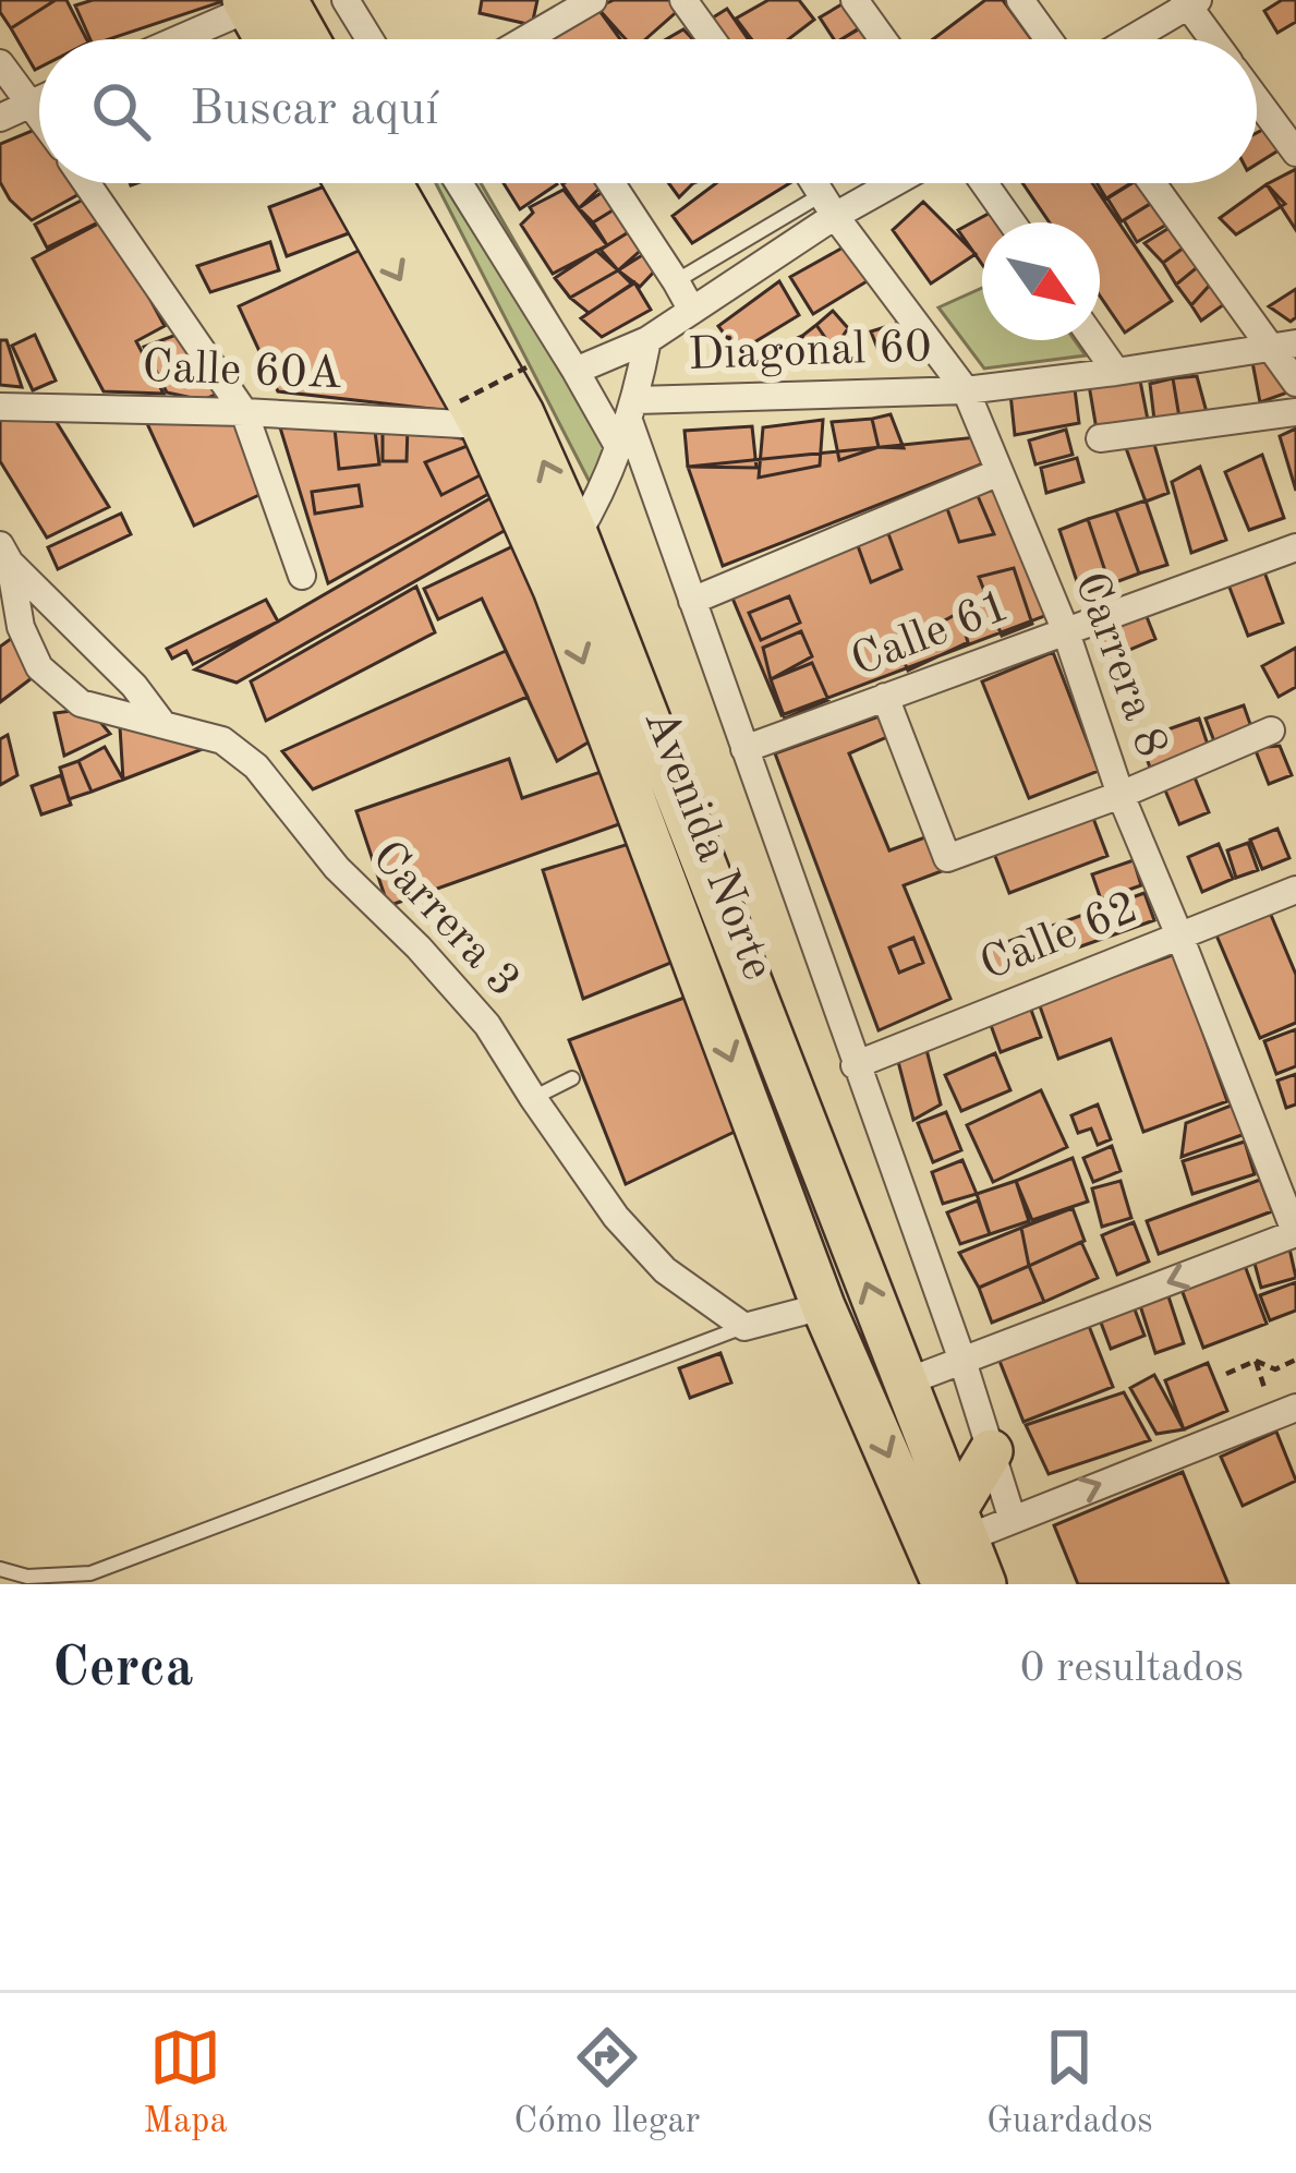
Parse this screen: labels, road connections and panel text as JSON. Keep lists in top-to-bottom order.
{
  "streets": {
    "main road": ["Avenida Norte"],
    "street": [
      "Diagonal 60",
      "Calle 60A",
      "Calle 61",
      "Carrera 8",
      "Carrera 3",
      "Calle 62"
    ]
  },
  "crossings": [
    ["Diagonal 60", "Carrera 8"],
    ["Calle 60A", "Avenida Norte"],
    ["Calle 61", "Carrera 8"],
    ["Carrera 8", "Calle 62"]
  ],
  "north": "bottom right",
  "page": {
    "search": "Buscar aquí",
    "heading": ["Cerca", "0 resultados"],
    "nav": ["Mapa", "Cómo llegar", "Guardados"]
  }
}
